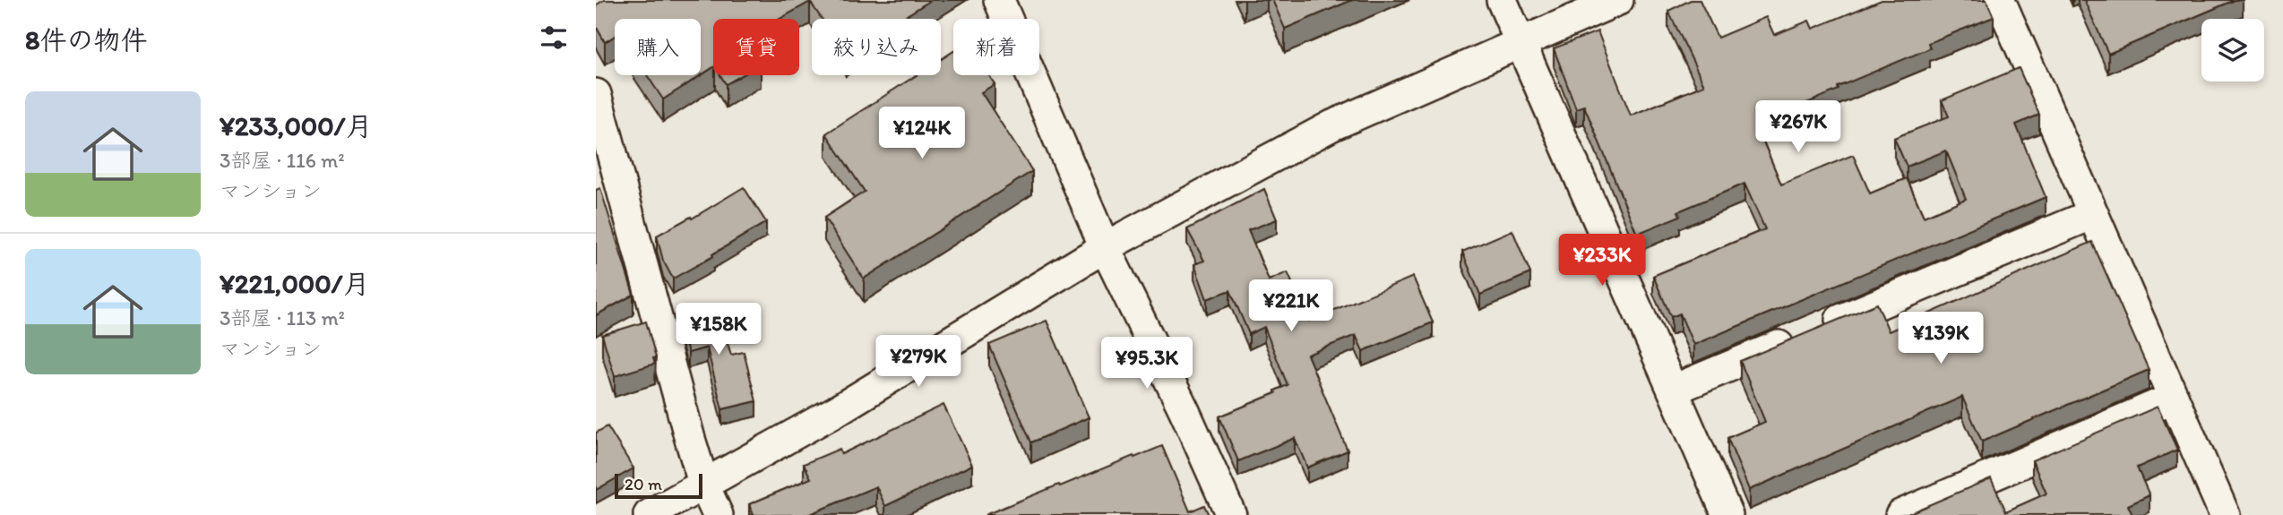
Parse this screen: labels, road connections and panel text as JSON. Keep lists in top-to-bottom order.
{
  "scale_bar": "20 m",
  "page": {
    "heading": "8件の物件",
    "chip": [
      "購入",
      "賃貸",
      "絞り込み",
      "新着"
    ],
    "list": [
      {
        "name": "¥233,000/月",
        "note": "3部屋 · 116 m² · マンション"
      },
      {
        "name": "¥221,000/月",
        "note": "3部屋 · 113 m² · マンション"
      }
    ],
    "price": [
      "¥267K",
      "¥124K",
      "¥233K",
      "¥221K",
      "¥158K",
      "¥139K",
      "¥279K",
      "¥95.3K"
    ],
    "scale": "20 m"
  }
}
